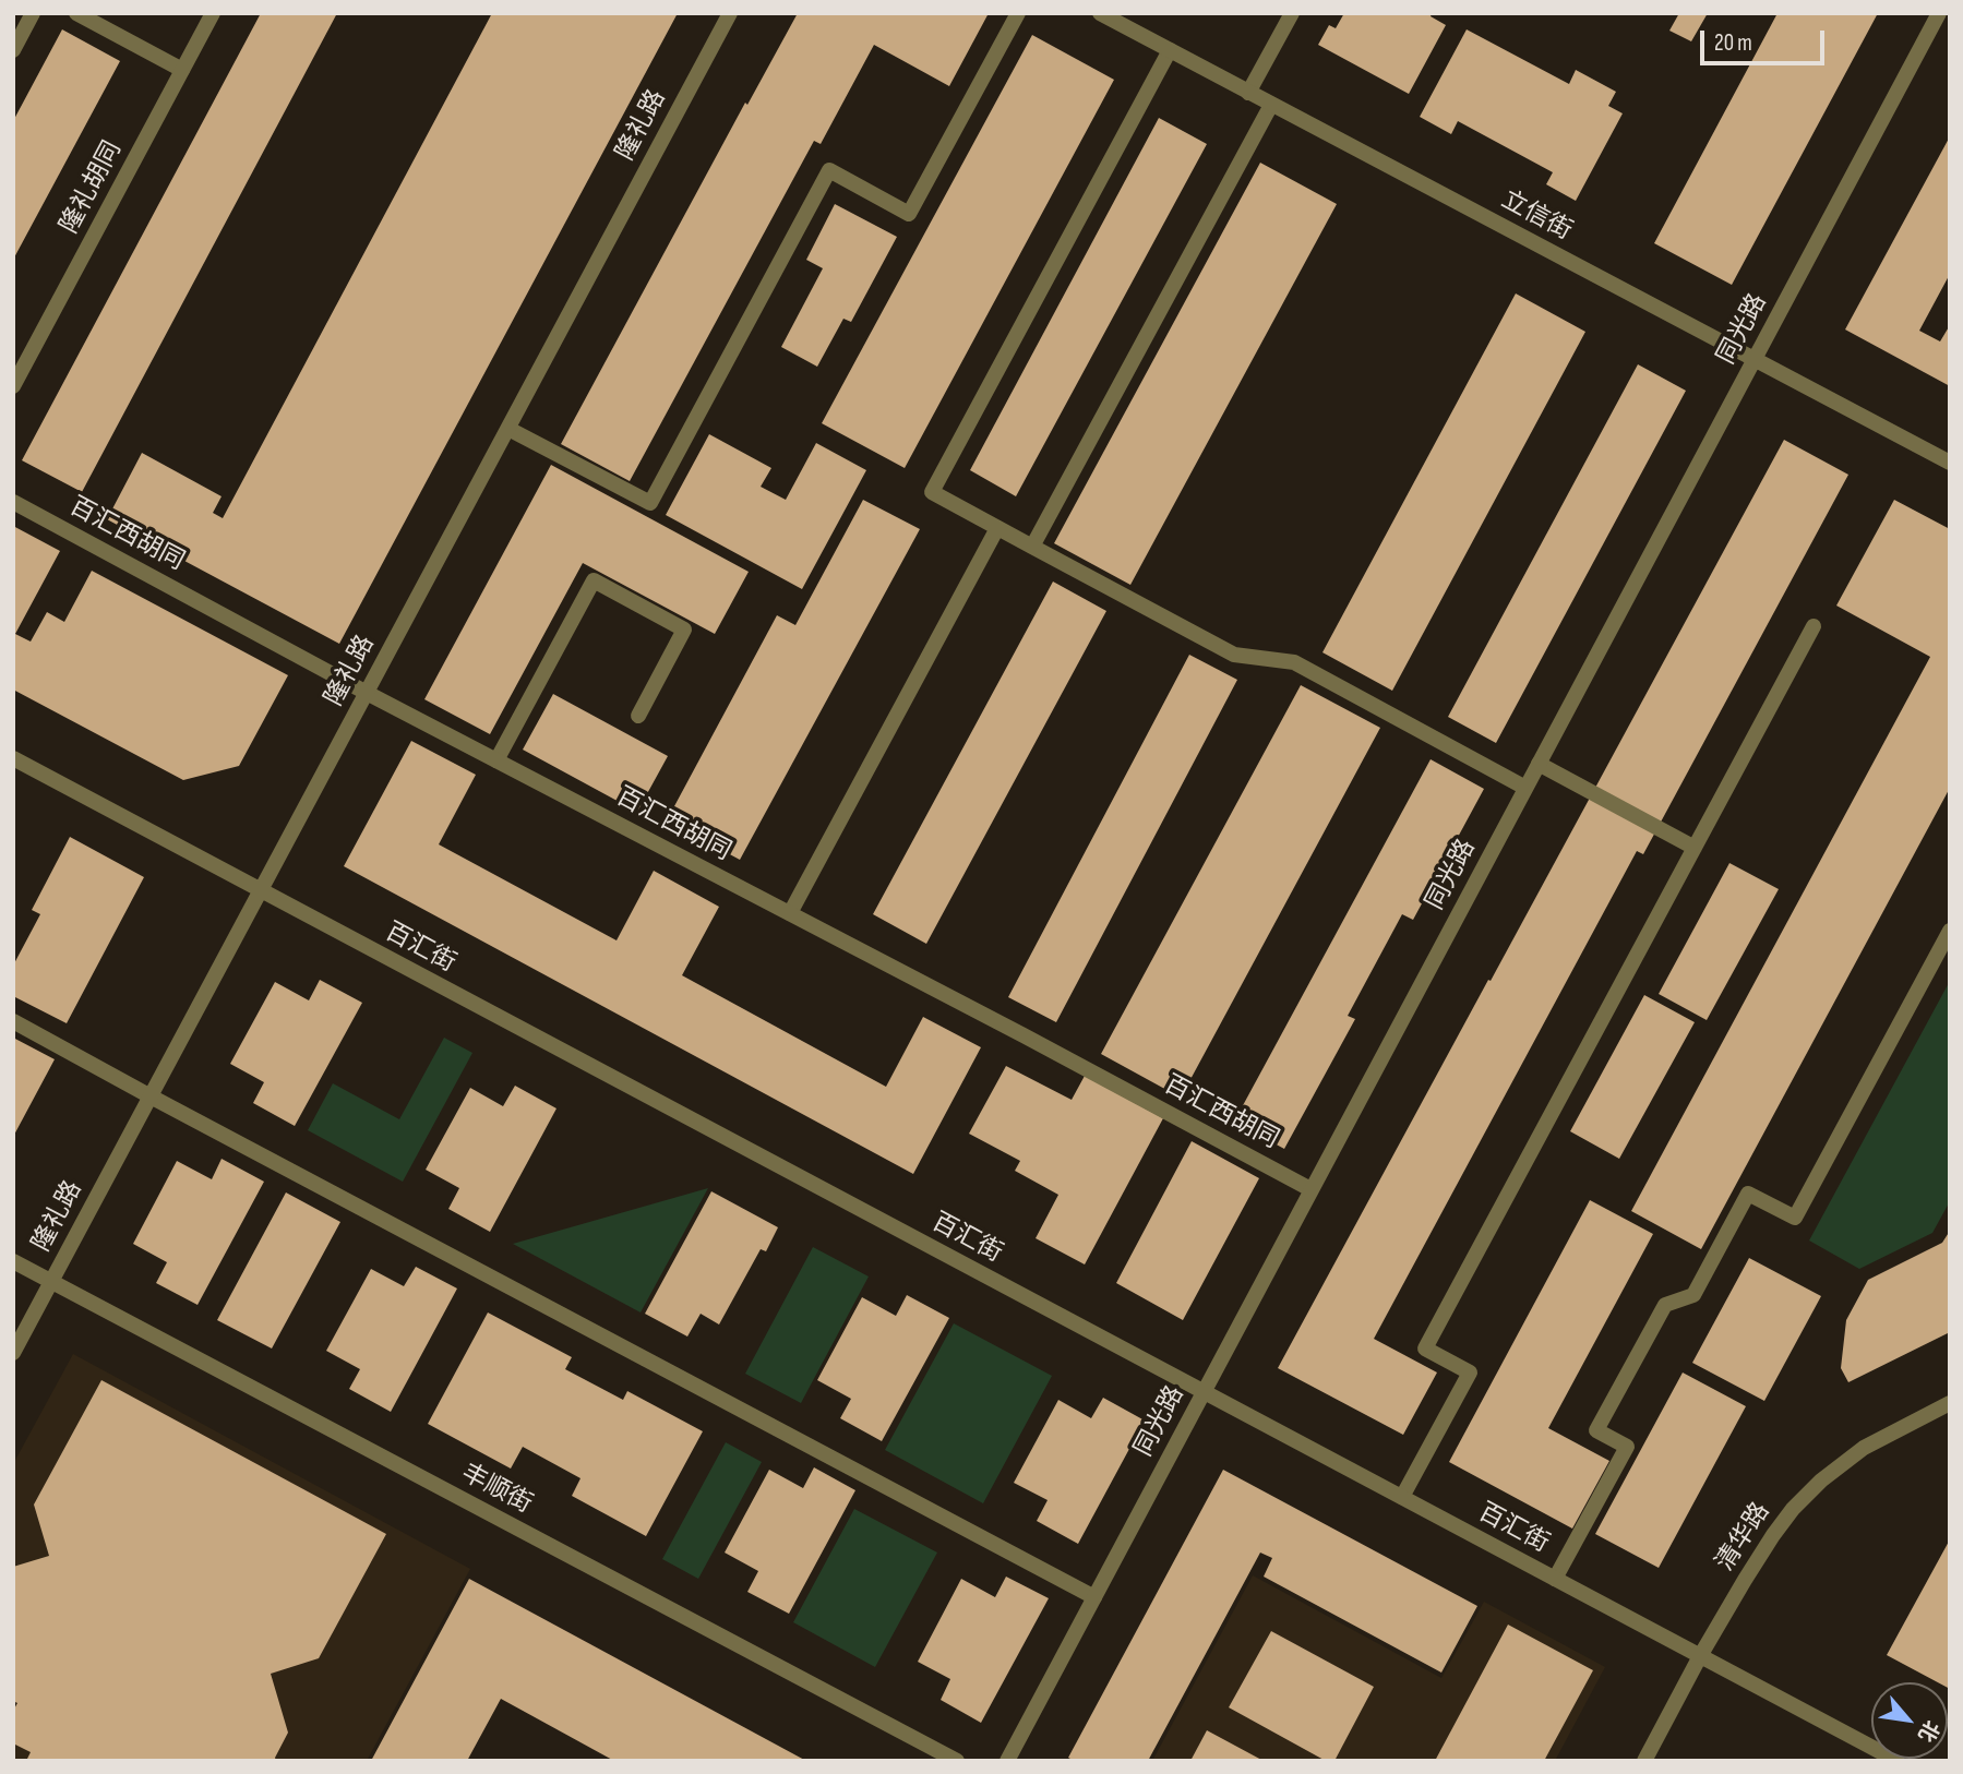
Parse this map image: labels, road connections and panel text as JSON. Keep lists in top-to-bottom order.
{
  "streets": {
    "street": [
      "隆礼路",
      "隆礼胡同",
      "立信街",
      "同光路",
      "百汇西胡同",
      "百汇街",
      "丰顺街",
      "清华路"
    ]
  },
  "crossings": [
    ["隆礼路", "百汇西胡同"],
    ["隆礼路", "百汇街"],
    ["隆礼路", "丰顺街"],
    ["立信街", "同光路"],
    ["同光路", "百汇西胡同"],
    ["同光路", "百汇街"],
    ["百汇街", "清华路"]
  ],
  "scale_bar": "20 m",
  "north": "bottom right"
}
